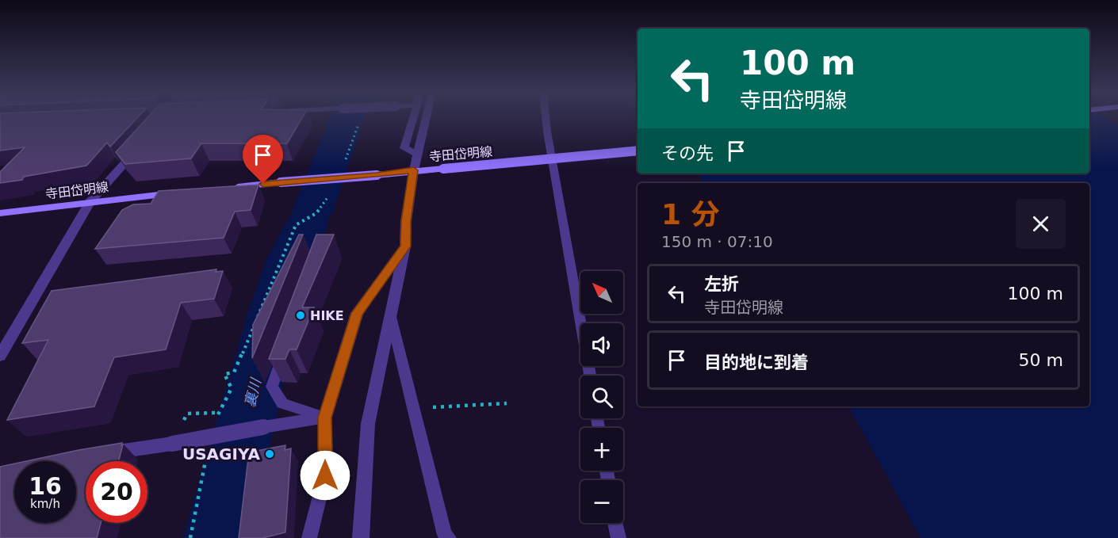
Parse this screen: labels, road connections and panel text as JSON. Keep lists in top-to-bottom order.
{
  "streets": {
    "main road": ["寺田岱明線"]
  },
  "water": ["裏川"],
  "places": ["HIKE", "USAGIYA"],
  "north": "top left",
  "page": {
    "turn": ["100 m", "寺田岱明線"],
    "then": "その先",
    "heading": ["1 分", "150 m · 07:10"],
    "list": [
      {
        "name": "左折",
        "note": "寺田岱明線",
        "value": "100 m"
      },
      {
        "name": "目的地に到着",
        "value": "50 m"
      }
    ],
    "map_buttons": ["+", "−"],
    "speed": "16 km/h",
    "limit": "20"
  }
}
